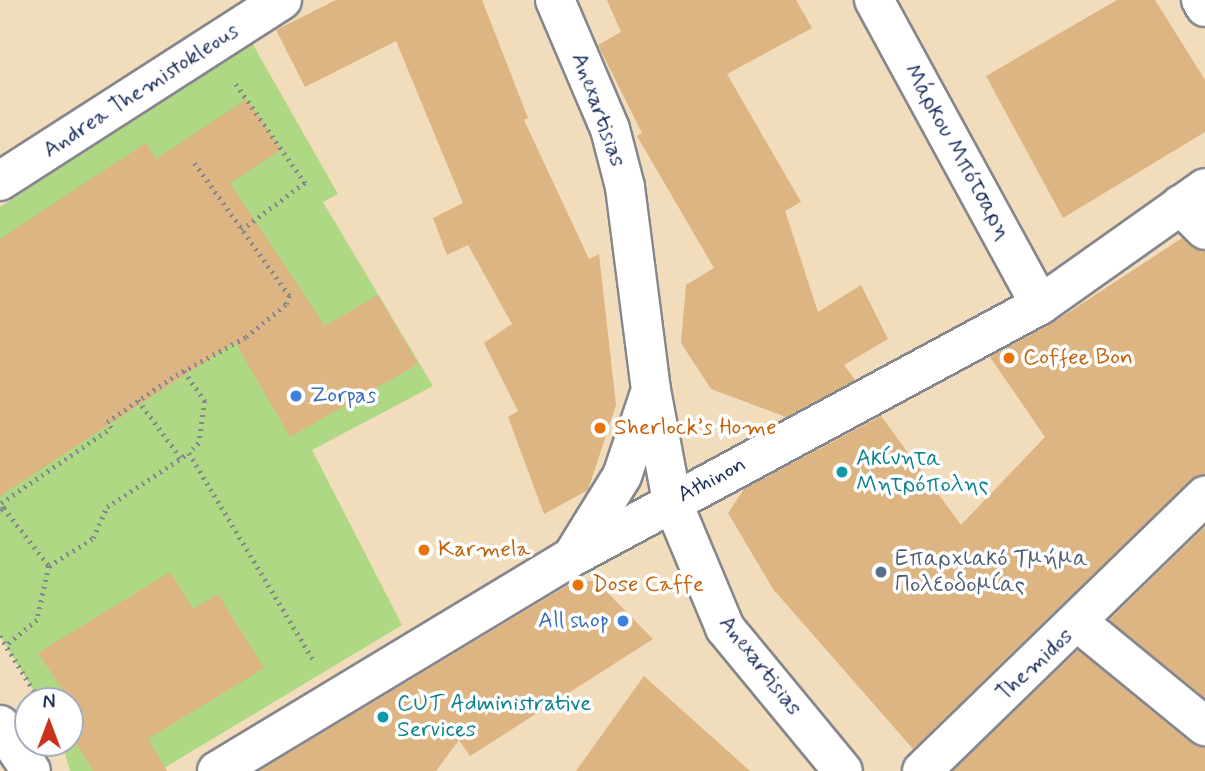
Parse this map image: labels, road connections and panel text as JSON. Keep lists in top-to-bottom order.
{
  "streets": {
    "street": [
      "Andrea Themistokleous",
      "Anexartisias",
      "Μάρκου Μπότσαρη",
      "Athinon",
      "Themidos"
    ]
  },
  "crossings": [
    ["Anexartisias", "Athinon"],
    ["Μάρκου Μπότσαρη", "Athinon"]
  ],
  "places": [
    "Coffee Bon",
    "Zorpas",
    "Sherlock’s Home",
    "Ακίνητα Μητρόπολης",
    "Karmela",
    "Επαρχιακό Τμήμα Πολεοδομίας",
    "Dose Caffe",
    "All shop",
    "CUT Administrative Services"
  ],
  "north": "top"
}
